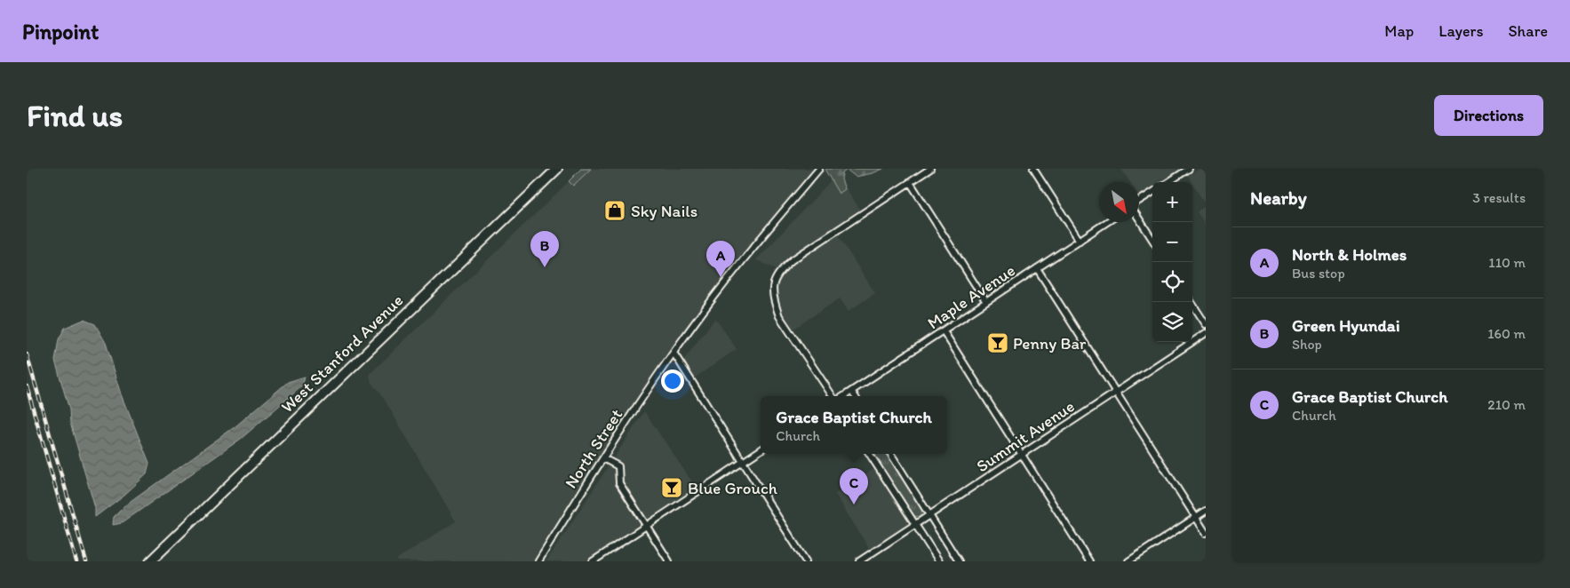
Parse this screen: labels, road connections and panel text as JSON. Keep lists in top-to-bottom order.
{
  "streets": {
    "main road": ["West Stanford Avenue"],
    "street": ["Maple Avenue", "Summit Avenue", "North Street"]
  },
  "places": {
    "shop": ["Sky Nails"],
    "bar": ["Penny Bar", "Blue Grouch"]
  },
  "north": "bottom right",
  "page": {
    "header": "Pinpoint",
    "nav": ["Map", "Layers", "Share"],
    "buttons": "Directions",
    "title": "Find us",
    "heading": ["Nearby", "3 results"],
    "map_buttons": ["+", "−"],
    "list": [
      {
        "mark": "A",
        "name": "North & Holmes",
        "note": "Bus stop",
        "value": "110 m"
      },
      {
        "mark": "B",
        "name": "Green Hyundai",
        "note": "Shop",
        "value": "160 m"
      },
      {
        "mark": "C",
        "name": "Grace Baptist Church",
        "note": "Church",
        "value": "210 m"
      }
    ],
    "pins": ["B", "A", "C"],
    "popup": ["Grace Baptist Church", "Church"]
  }
}
